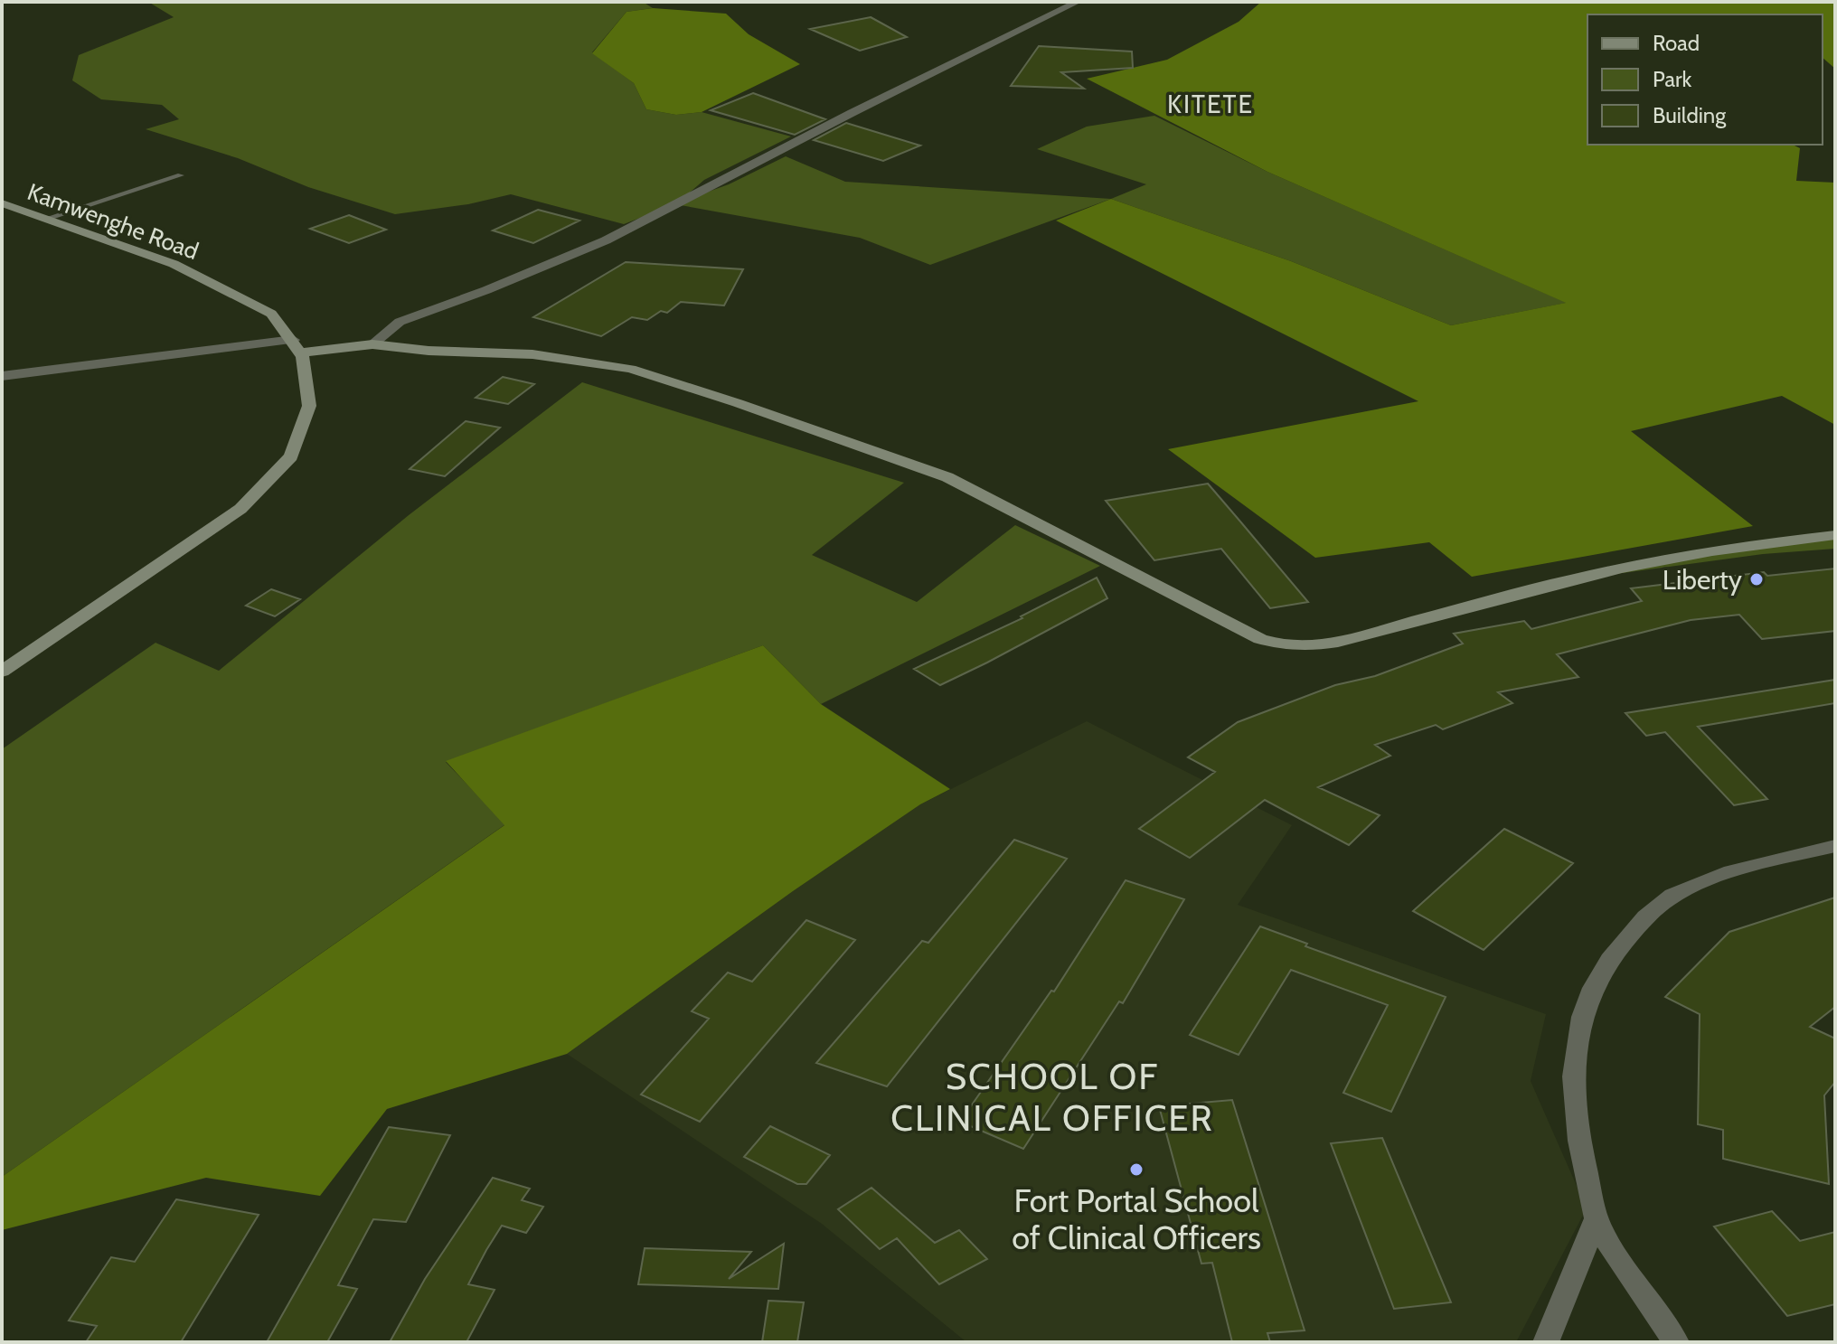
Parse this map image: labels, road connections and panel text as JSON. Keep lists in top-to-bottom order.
{
  "streets": {
    "street": ["Kamwenghe Road"]
  },
  "districts": ["KITETE", "SCHOOL OF CLINICAL OFFICER"],
  "places": ["Liberty", "Fort Portal School of Clinical Officers"],
  "legend": ["Road", "Park", "Building"]
}
